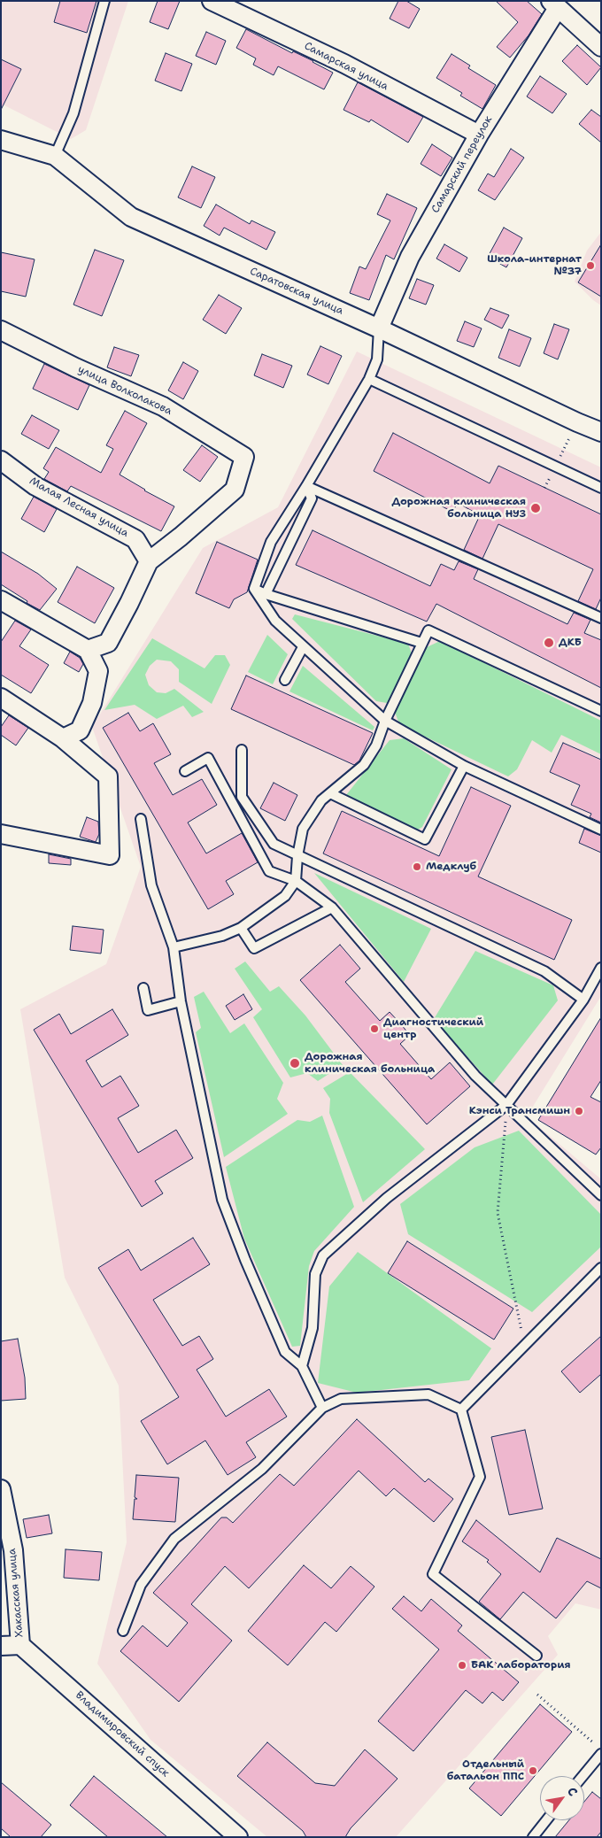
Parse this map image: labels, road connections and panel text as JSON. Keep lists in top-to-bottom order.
{
  "streets": {
    "street": [
      "Самарская улица",
      "Самарский переулок",
      "Саратовская улица",
      "улица Волколакова",
      "Малая Лесная улица",
      "Хакасская улица",
      "Владимировский спуск"
    ]
  },
  "crossings": [
    ["Самарская улица", "Самарский переулок"],
    ["Самарский переулок", "Саратовская улица"],
    ["улица Волколакова", "Малая Лесная улица"],
    ["Хакасская улица", "Владимировский спуск"]
  ],
  "places": [
    "Школа-интернат №37",
    "Дорожная клиническая больница НУЗ",
    "ДКБ",
    "Медклуб",
    "Диагностический центр",
    "Дорожная клиническая больница",
    "Кэнси Трансмишн",
    "БАК лаборатория",
    "Отдельный батальон ППС"
  ],
  "north": "top right"
}
